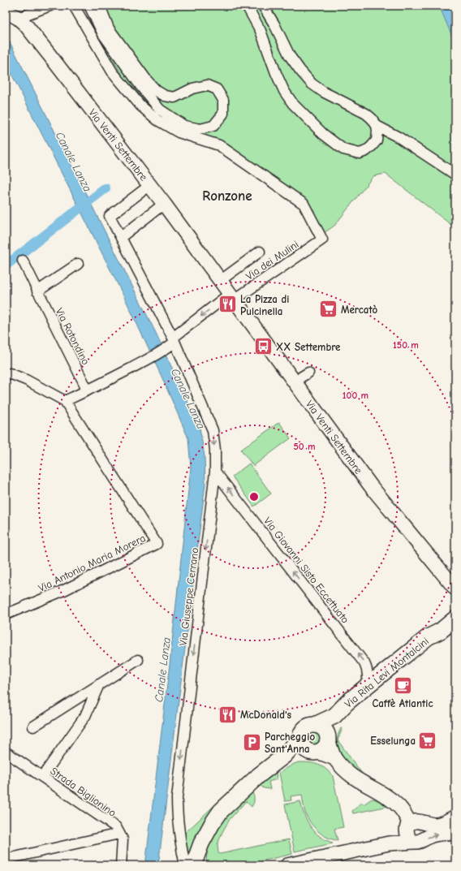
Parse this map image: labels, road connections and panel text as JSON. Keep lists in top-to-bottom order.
{
  "streets": {
    "main road": ["Via Venti Settembre", "Via Rita Levi Montalcini"],
    "street": [
      "Via dei Mulini",
      "Via Rotondino",
      "Via Antonio Maria Morera",
      "Via Giovanni Sisto Eccettuato",
      "Via Giuseppe Cerrano",
      "Strada Biglionino"
    ]
  },
  "crossings": [
    ["Via Venti Settembre", "Via dei Mulini"],
    ["Via Venti Settembre", "Via Giuseppe Cerrano"],
    ["Via Giovanni Sisto Eccettuato", "Via Giuseppe Cerrano"],
    ["Via Giovanni Sisto Eccettuato", "Via Rita Levi Montalcini"]
  ],
  "one_way": ["Via Giovanni Sisto Eccettuato", "Via Giuseppe Cerrano"],
  "districts": ["Ronzone"],
  "water": ["Canale Lanza"],
  "places": {
    "restaurant": ["La Pizza di Pulcinella", "McDonald's"],
    "supermarket": ["Mercatò", "Esselunga"],
    "bus stop": ["XX Settembre"],
    "cafe": ["Caffè Atlantic"],
    "parking": ["Parcheggio Sant'Anna"]
  },
  "rings": ["150 m", "100 m", "50 m"]
}
